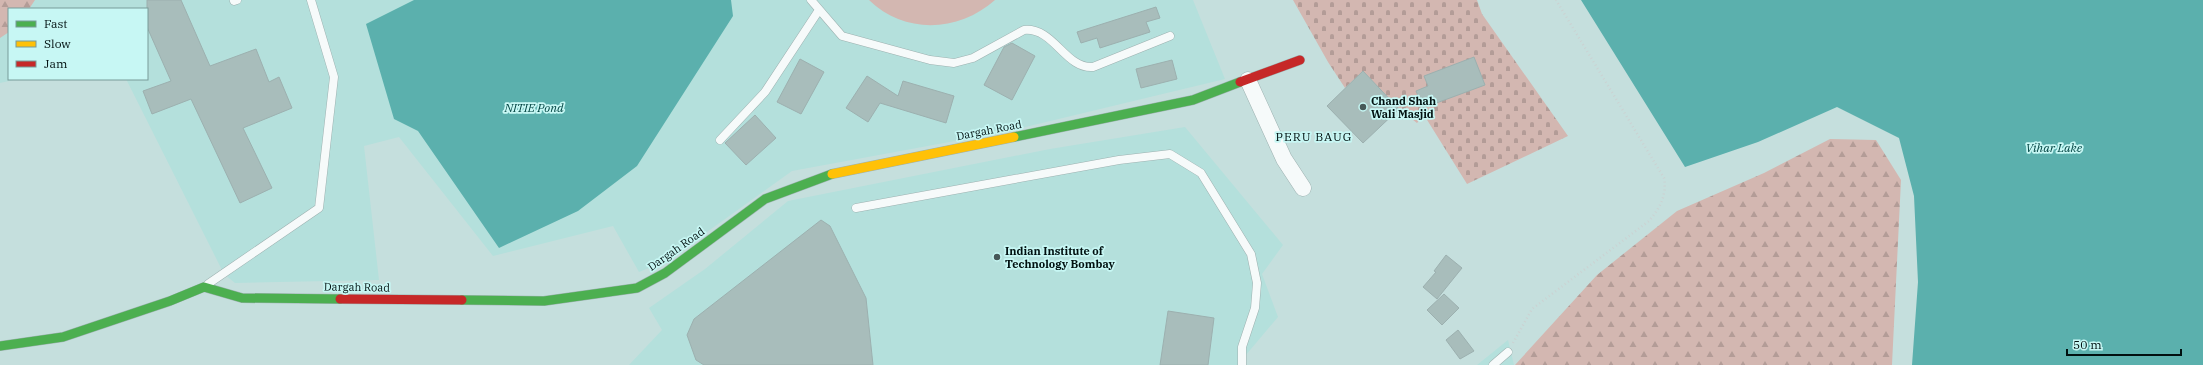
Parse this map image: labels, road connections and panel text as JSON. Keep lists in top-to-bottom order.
{
  "streets": {
    "street": ["Dargah Road"]
  },
  "districts": ["PERU BAUG"],
  "water": ["NITIE Pond", "Vihar Lake"],
  "places": ["Chand Shah Wali Masjid", "Indian Institute of Technology Bombay"],
  "legend": ["Fast", "Slow", "Jam"],
  "scale_bar": "50 m"
}
